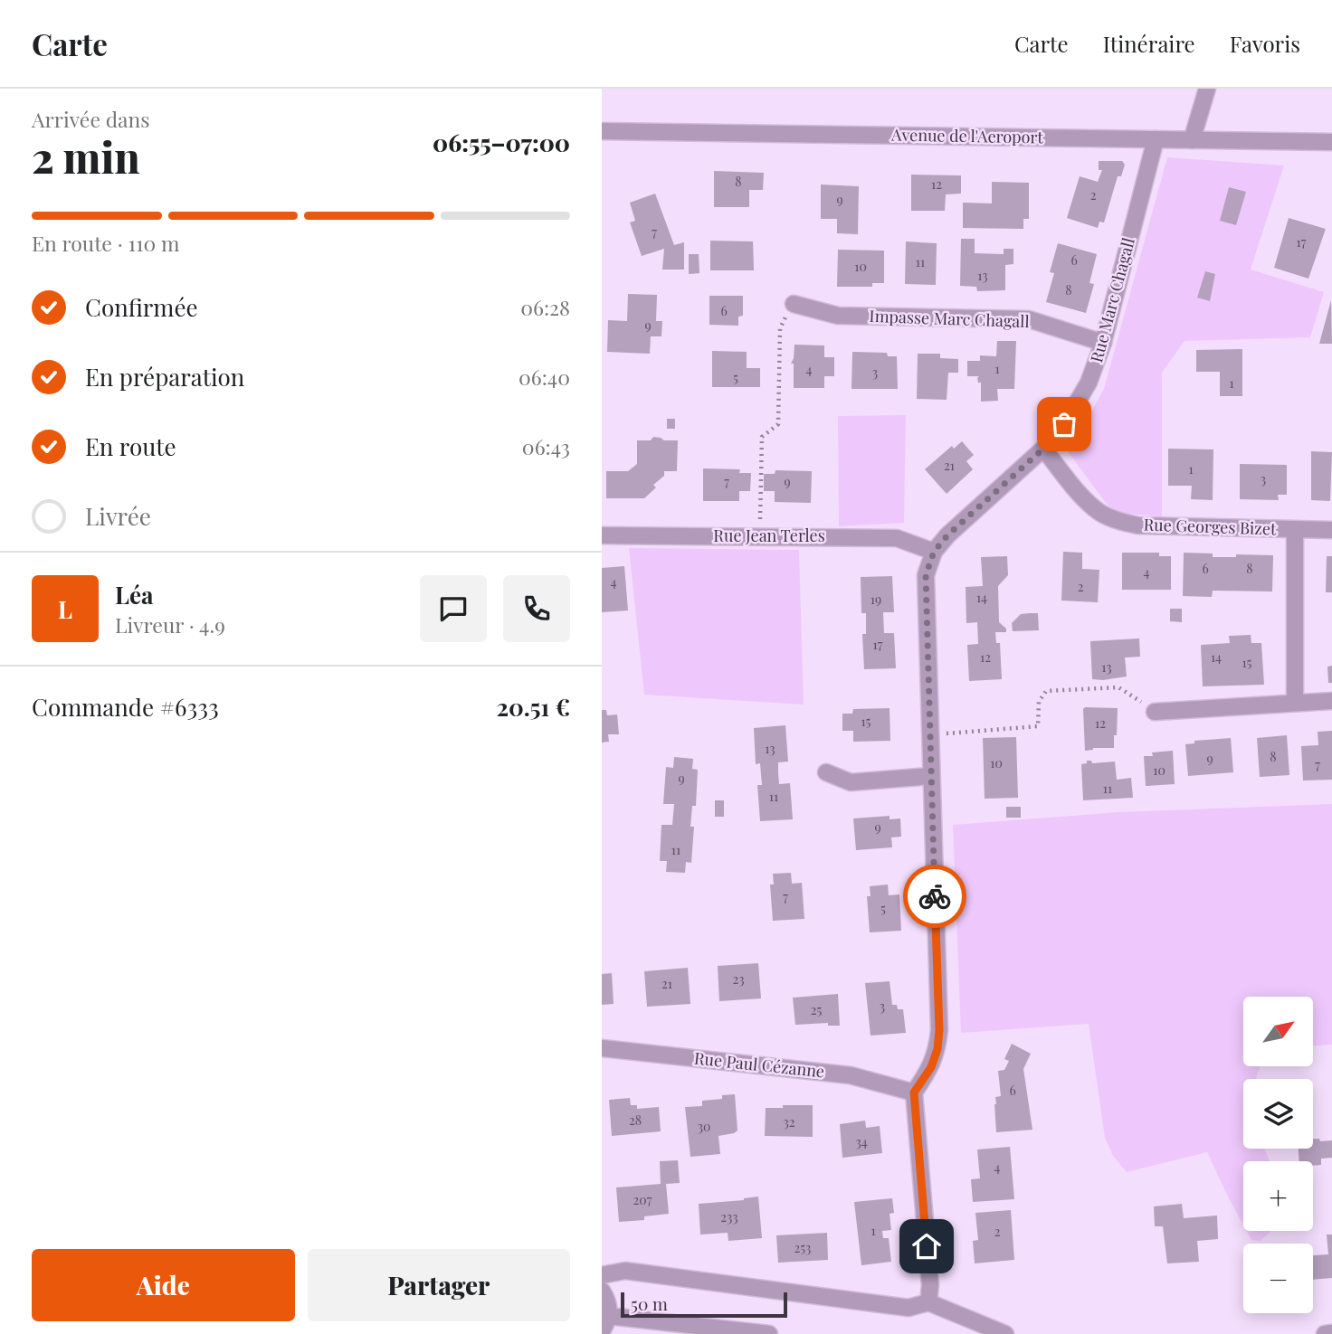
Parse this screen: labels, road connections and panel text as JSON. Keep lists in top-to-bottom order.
{
  "streets": {
    "street": [
      "Avenue de l'Aeroport",
      "Rue Marc Chagall",
      "Impasse Marc Chagall",
      "Rue Georges Bizet",
      "Rue Jean Terles",
      "Rue Paul Cézanne"
    ]
  },
  "crossings": [
    ["Avenue de l'Aeroport", "Rue Marc Chagall"],
    ["Rue Marc Chagall", "Impasse Marc Chagall"],
    ["Rue Marc Chagall", "Rue Georges Bizet"],
    ["Rue Marc Chagall", "Rue Jean Terles"]
  ],
  "house_numbers": [
    "8",
    "12",
    "2",
    "9",
    "7",
    "17",
    "6",
    "11",
    "10",
    "13",
    "8",
    "6",
    "9",
    "1",
    "4",
    "3",
    "5",
    "1",
    "21",
    "1",
    "3",
    "7",
    "9",
    "6",
    "8",
    "4",
    "4",
    "2",
    "14",
    "19",
    "17",
    "12",
    "14",
    "15",
    "13",
    "15",
    "12",
    "13",
    "8",
    "9",
    "10",
    "7",
    "10",
    "9",
    "11",
    "11",
    "9",
    "11",
    "7",
    "5",
    "23",
    "21",
    "3",
    "25",
    "6",
    "28",
    "32",
    "30",
    "34",
    "4",
    "207",
    "233",
    "1",
    "2",
    "253"
  ],
  "scale_bar": "50 m",
  "north": "top right",
  "page": {
    "header": "Carte",
    "nav": ["Carte", "Itinéraire", "Favoris"],
    "heading": ["2 min", "Arrivée dans", "06:55–07:00"],
    "panel": [
      "Léa",
      "Livreur · 4.9",
      "Commande #6333",
      "20.51 €"
    ],
    "bar": "En route · 110 m",
    "list": [
      ["Confirmée", "06:28"],
      ["En préparation", "06:40"],
      ["En route", "06:43"],
      "Livrée"
    ],
    "round": "L",
    "map_buttons": ["+", "−"],
    "buttons": ["Aide", "Partager"],
    "scale": "50 m"
  }
}
